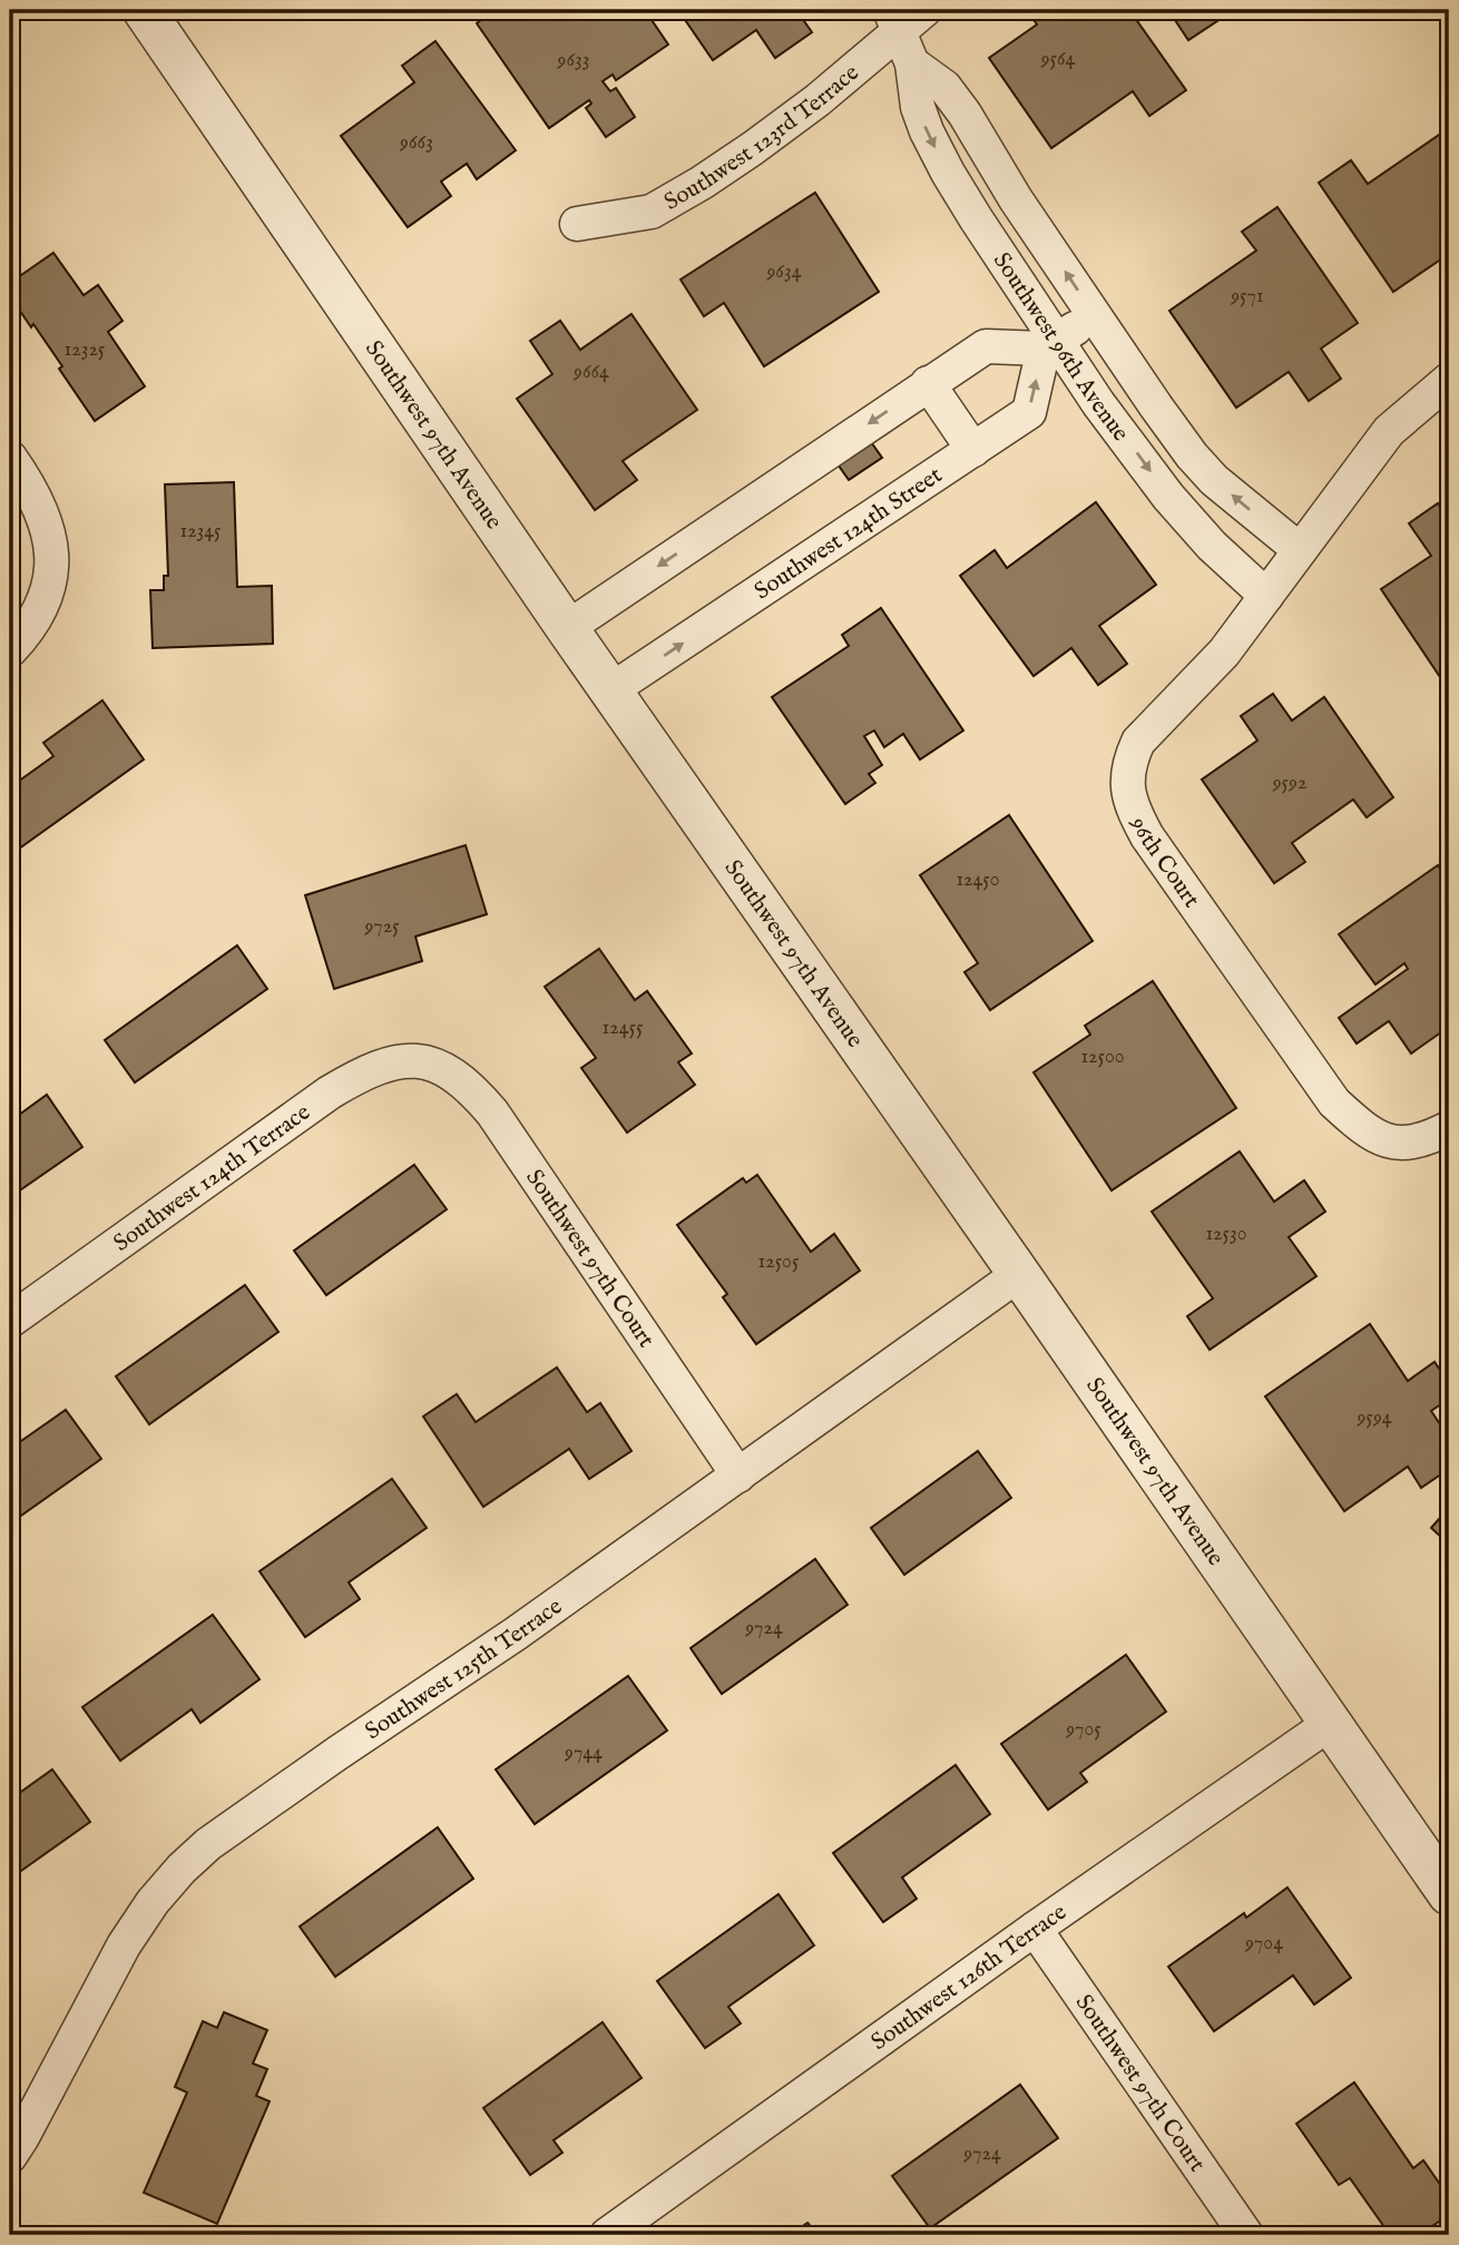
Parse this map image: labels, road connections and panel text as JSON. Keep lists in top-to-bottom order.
{
  "streets": {
    "street": [
      "Southwest 123rd Terrace",
      "Southwest 96th Avenue",
      "Southwest 97th Avenue",
      "Southwest 124th Street",
      "96th Court",
      "Southwest 124th Terrace",
      "Southwest 97th Court",
      "Southwest 125th Terrace",
      "Southwest 126th Terrace"
    ]
  },
  "crossings": [
    ["Southwest 123rd Terrace", "Southwest 96th Avenue"],
    ["Southwest 96th Avenue", "Southwest 124th Street"],
    ["Southwest 96th Avenue", "96th Court"],
    ["Southwest 97th Avenue", "Southwest 124th Street"],
    ["Southwest 97th Avenue", "Southwest 125th Terrace"],
    ["Southwest 97th Avenue", "Southwest 126th Terrace"],
    ["Southwest 124th Terrace", "Southwest 97th Court"],
    ["Southwest 97th Court", "Southwest 125th Terrace"],
    ["Southwest 97th Court", "Southwest 126th Terrace"]
  ],
  "house_numbers": [
    "9564",
    "9633",
    "9663",
    "9634",
    "9571",
    "12325",
    "9664",
    "12345",
    "9592",
    "12450",
    "9725",
    "12455",
    "12500",
    "12530",
    "12505",
    "9594",
    "9724",
    "9705",
    "9744",
    "9704",
    "9724"
  ]
}
